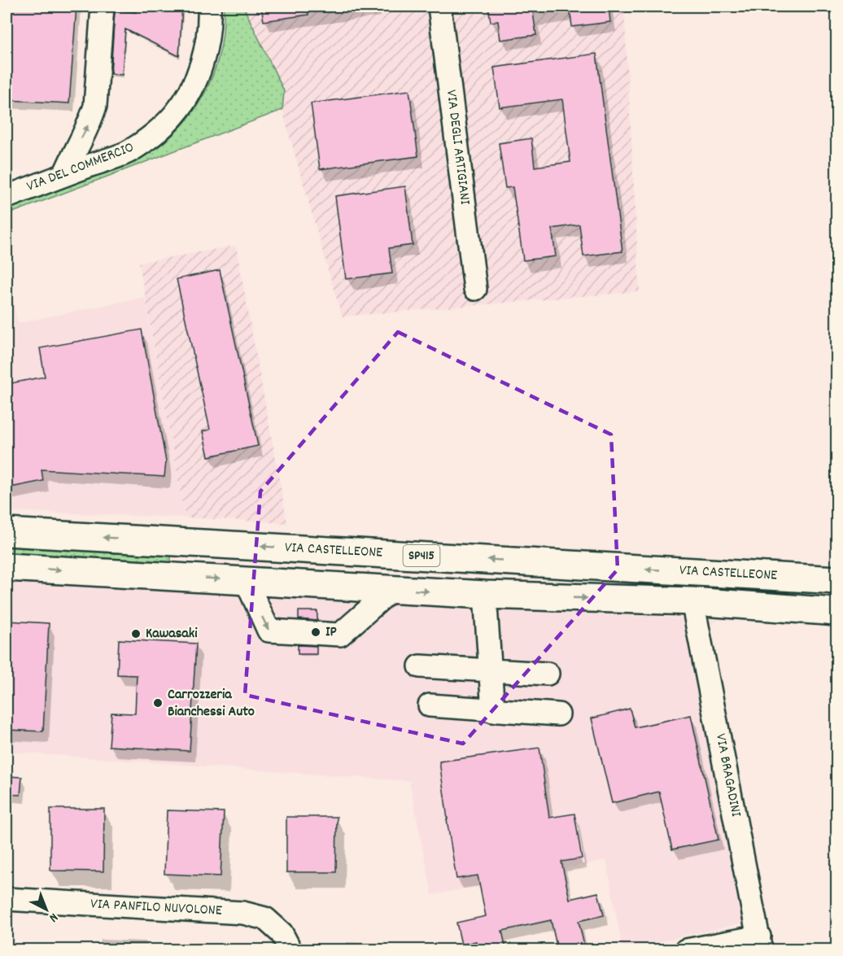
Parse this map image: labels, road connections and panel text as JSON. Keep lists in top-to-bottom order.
{
  "streets": {
    "main road": ["VIA CASTELLEONE", "SP415"],
    "street": [
      "VIA DEGLI ARTIGIANI",
      "VIA DEL COMMERCIO",
      "VIA BRAGADINI",
      "VIA PANFILO NUVOLONE"
    ]
  },
  "crossings": [
    ["VIA CASTELLEONE", "VIA BRAGADINI"]
  ],
  "places": ["IP", "Kawasaki", "Carrozzeria Bianchessi Auto"],
  "north": "bottom right"
}
